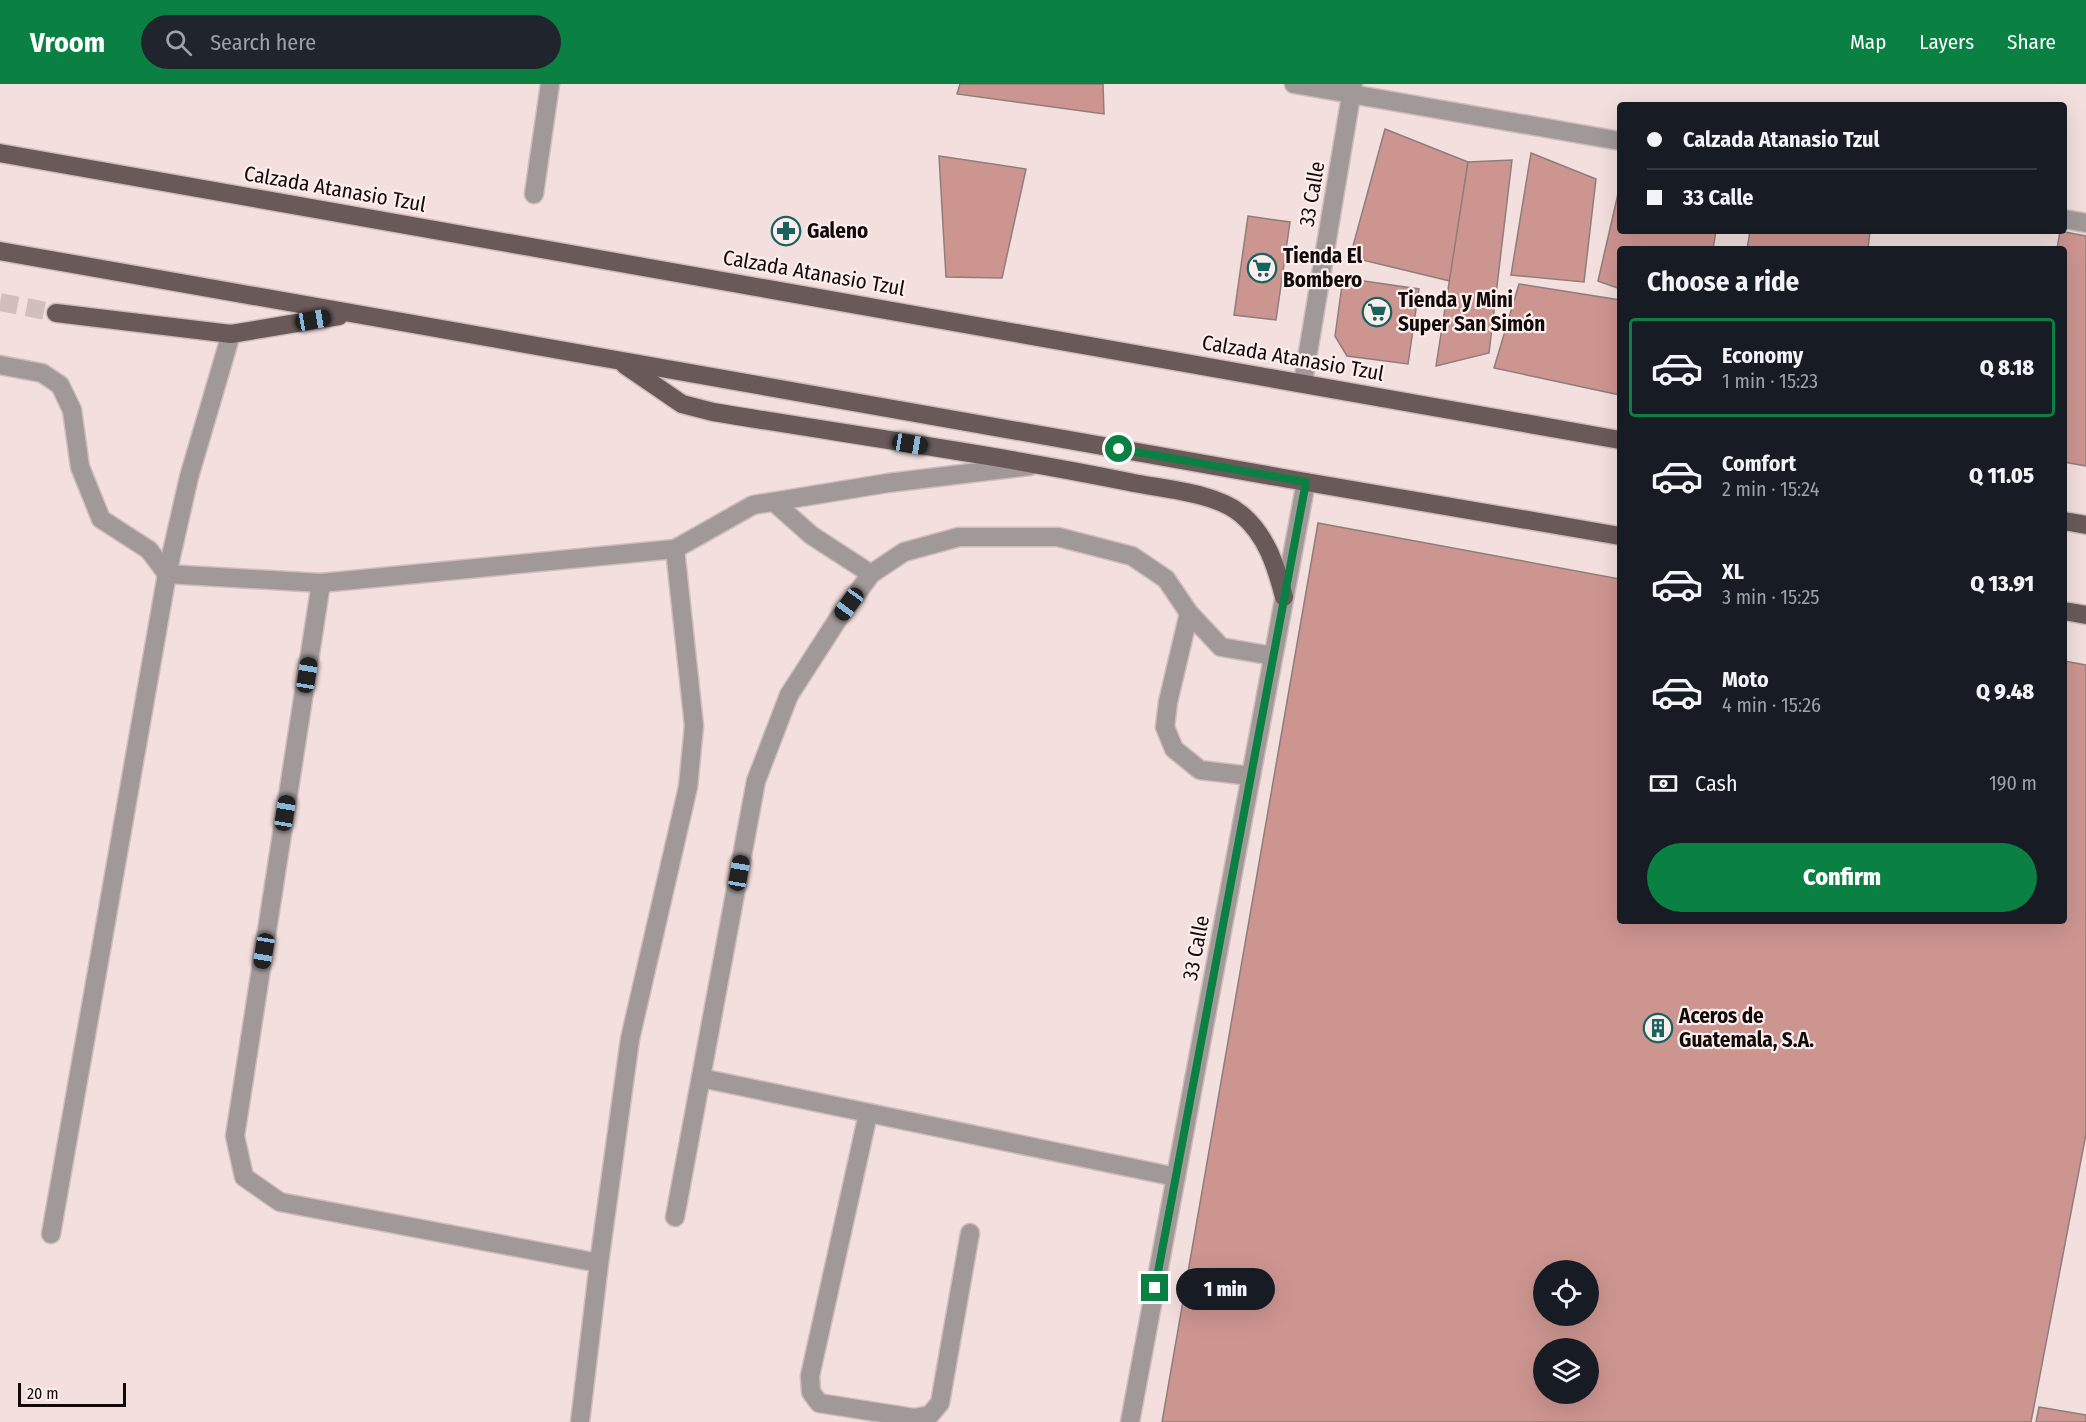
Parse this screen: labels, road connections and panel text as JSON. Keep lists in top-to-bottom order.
{
  "streets": {
    "main road": ["Calzada Atanasio Tzul"],
    "street": ["33 Calle"]
  },
  "crossings": [
    ["Calzada Atanasio Tzul", "33 Calle"]
  ],
  "places": {
    "pharmacy": ["Galeno"],
    "supermarket": ["Tienda El Bombero", "Tienda y Mini Super San Simón"],
    "building": ["Aceros de Guatemala, S.A."]
  },
  "scale_bar": "20 m",
  "page": {
    "header": "Vroom",
    "search": "Search here",
    "nav": ["Map", "Layers", "Share"],
    "banner": ["Calzada Atanasio Tzul", "33 Calle"],
    "heading": "Choose a ride",
    "list": [
      {
        "name": "Economy",
        "note": "1 min · 15:23",
        "value": "Q 8.18"
      },
      {
        "name": "Comfort",
        "note": "2 min · 15:24",
        "value": "Q 11.05"
      },
      {
        "name": "XL",
        "note": "3 min · 15:25",
        "value": "Q 13.91"
      },
      {
        "name": "Moto",
        "note": "4 min · 15:26",
        "value": "Q 9.48"
      }
    ],
    "pay": ["Cash", "190 m"],
    "buttons": "Confirm",
    "bubble": "1 min",
    "scale": "20 m"
  }
}
